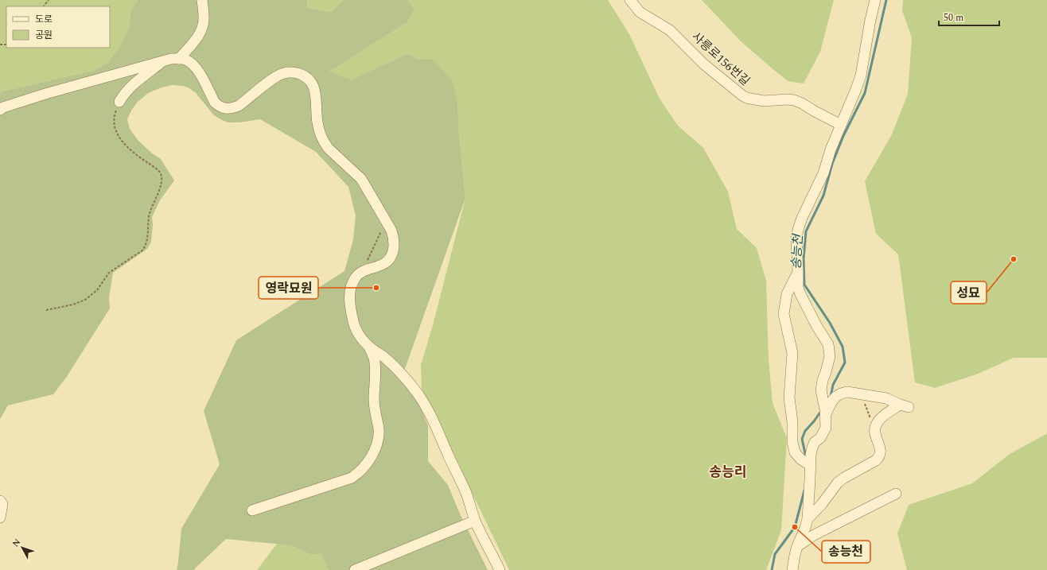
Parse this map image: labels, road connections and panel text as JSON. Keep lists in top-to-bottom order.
{
  "streets": {
    "street": ["사릉로156번길"]
  },
  "districts": ["송능리"],
  "water": ["송능천"],
  "places": ["성묘", "영락묘원", "송능천"],
  "legend": ["도로", "공원"],
  "scale_bar": "50 m",
  "north": "top left"
}
